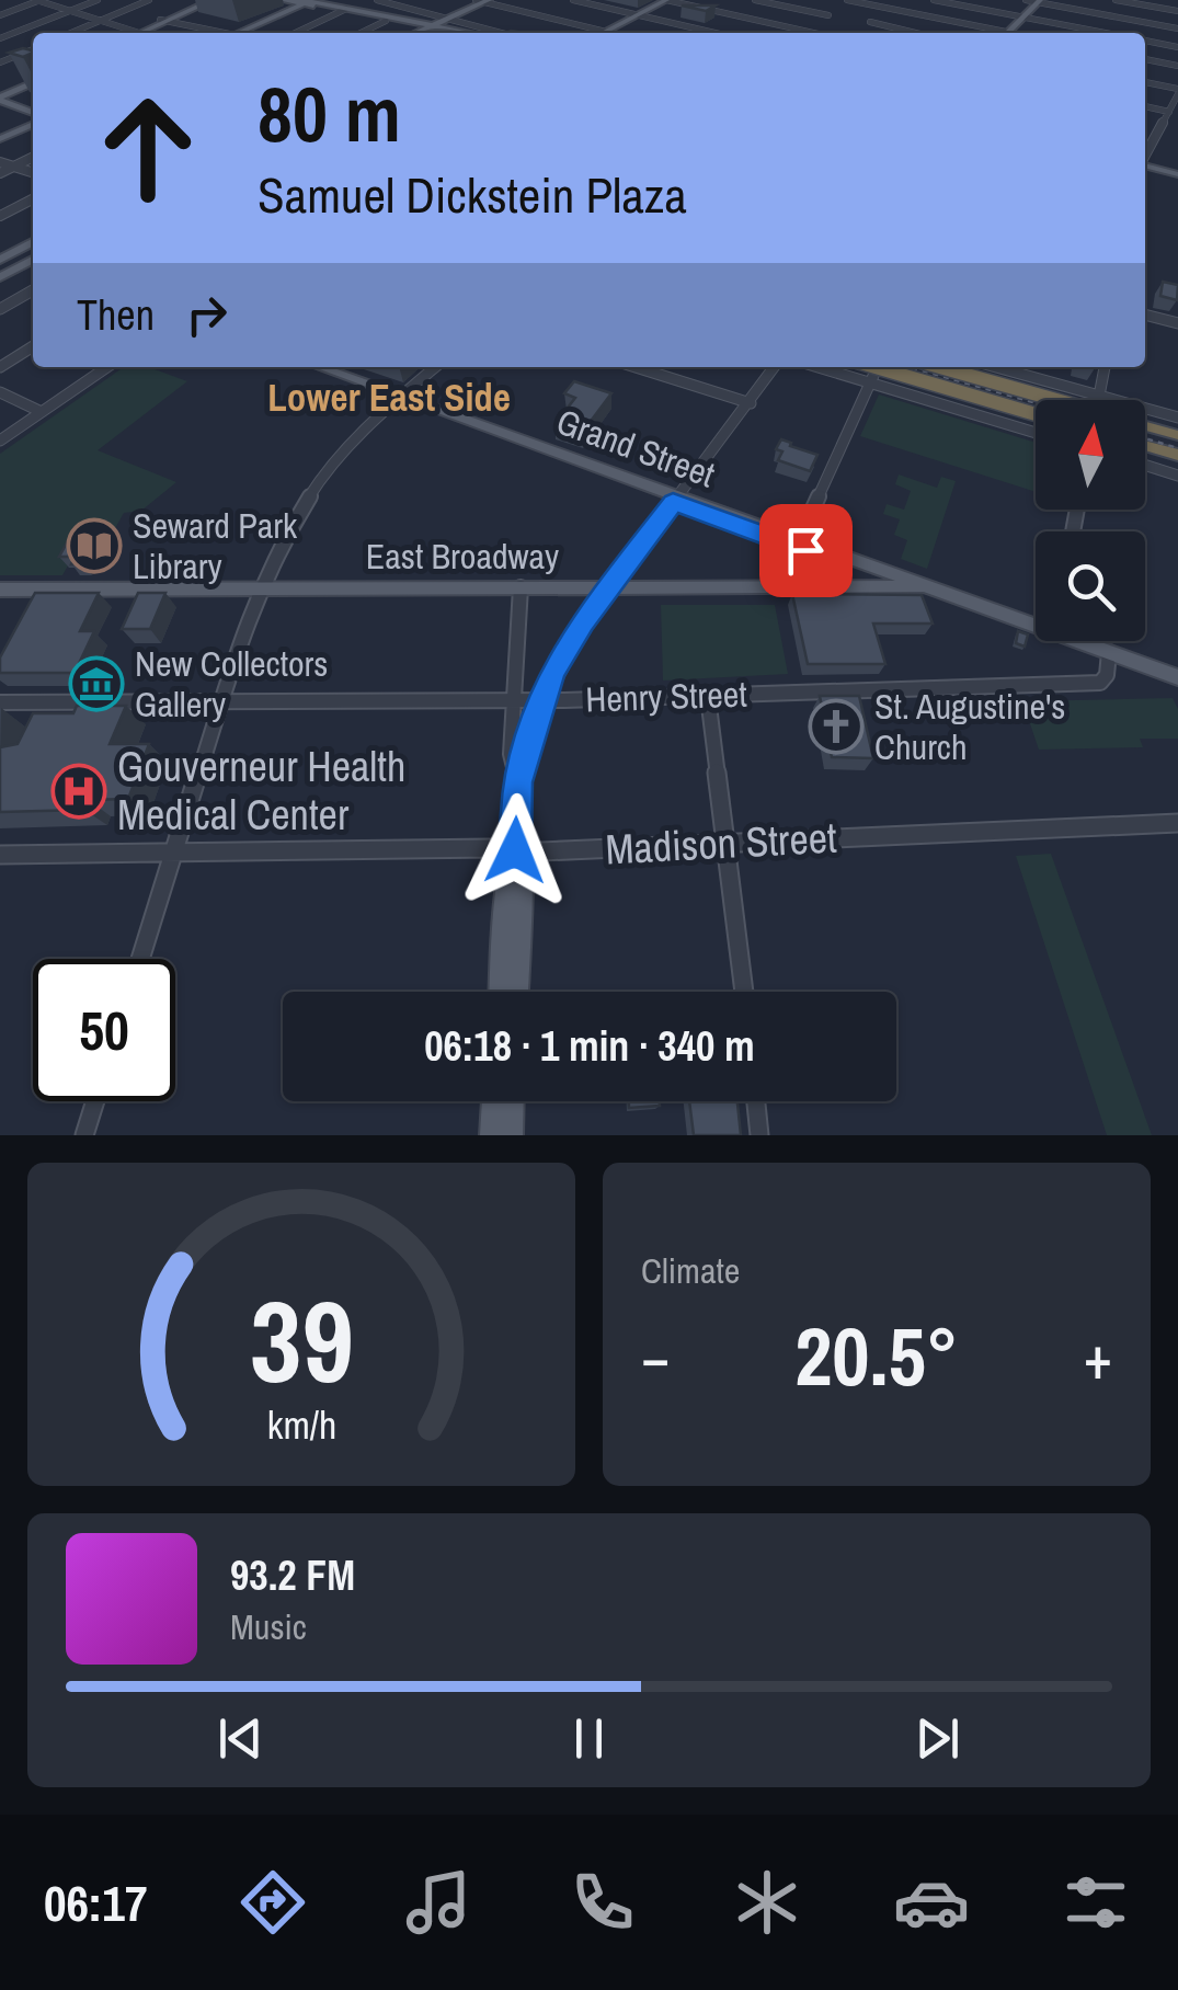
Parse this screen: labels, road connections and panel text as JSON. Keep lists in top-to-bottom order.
{
  "streets": {
    "main road": ["Grand Street", "East Broadway"],
    "street": ["Henry Street", "Madison Street"]
  },
  "crossings": [
    ["Grand Street", "East Broadway"],
    ["Grand Street", "Henry Street"]
  ],
  "districts": ["Lower East Side"],
  "places": {
    "library": ["Seward Park Library"],
    "museum": ["New Collectors Gallery"],
    "church": ["St. Augustine's Church"],
    "hospital": ["Gouverneur Health Medical Center"]
  },
  "north": "top",
  "page": {
    "turn": ["80 m", "Samuel Dickstein Plaza"],
    "then": "Then",
    "limit": "50",
    "trip": "06:18 · 1 min · 340 m",
    "tile": "Climate",
    "heat": ["−", "20.5°", "+"],
    "song": ["93.2 FM", "Music"],
    "tabs": "06:17",
    "gauge": ["39", "km/h"]
  }
}
